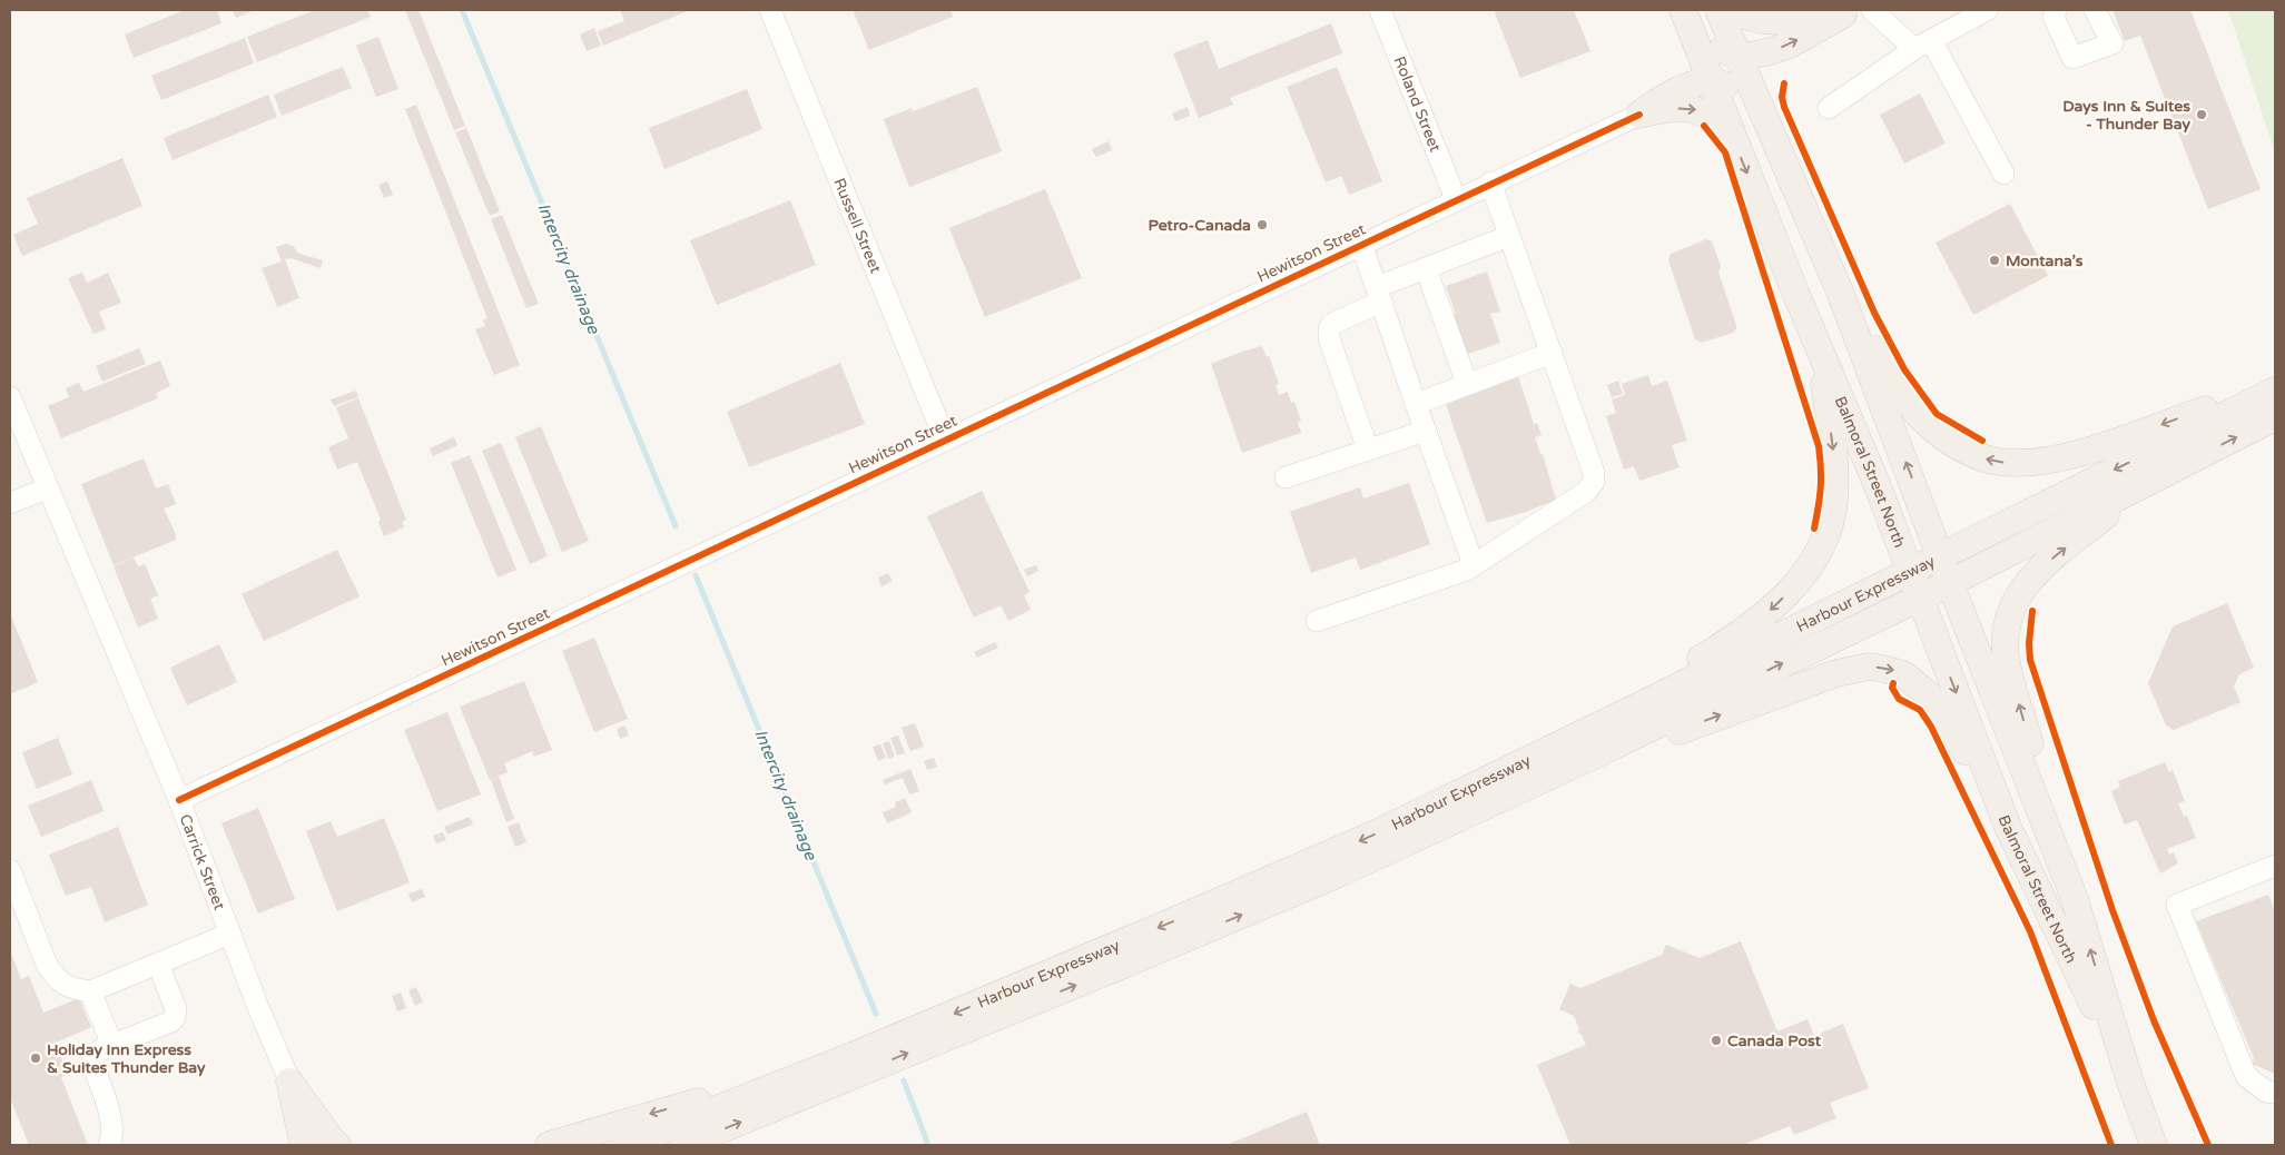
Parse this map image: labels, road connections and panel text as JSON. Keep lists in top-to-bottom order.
{
  "streets": {
    "main road": ["Balmoral Street North", "Harbour Expressway"],
    "street": [
      "Roland Street",
      "Russell Street",
      "Hewitson Street",
      "Carrick Street"
    ]
  },
  "crossings": [
    ["Roland Street", "Hewitson Street"],
    ["Russell Street", "Hewitson Street"],
    ["Hewitson Street", "Carrick Street"],
    ["Balmoral Street North", "Harbour Expressway"]
  ],
  "water": ["Intercity drainage"],
  "places": [
    "Days Inn & Suites - Thunder Bay",
    "Petro-Canada",
    "Montana’s",
    "Canada Post",
    "Holiday Inn Express & Suites Thunder Bay"
  ]
}
